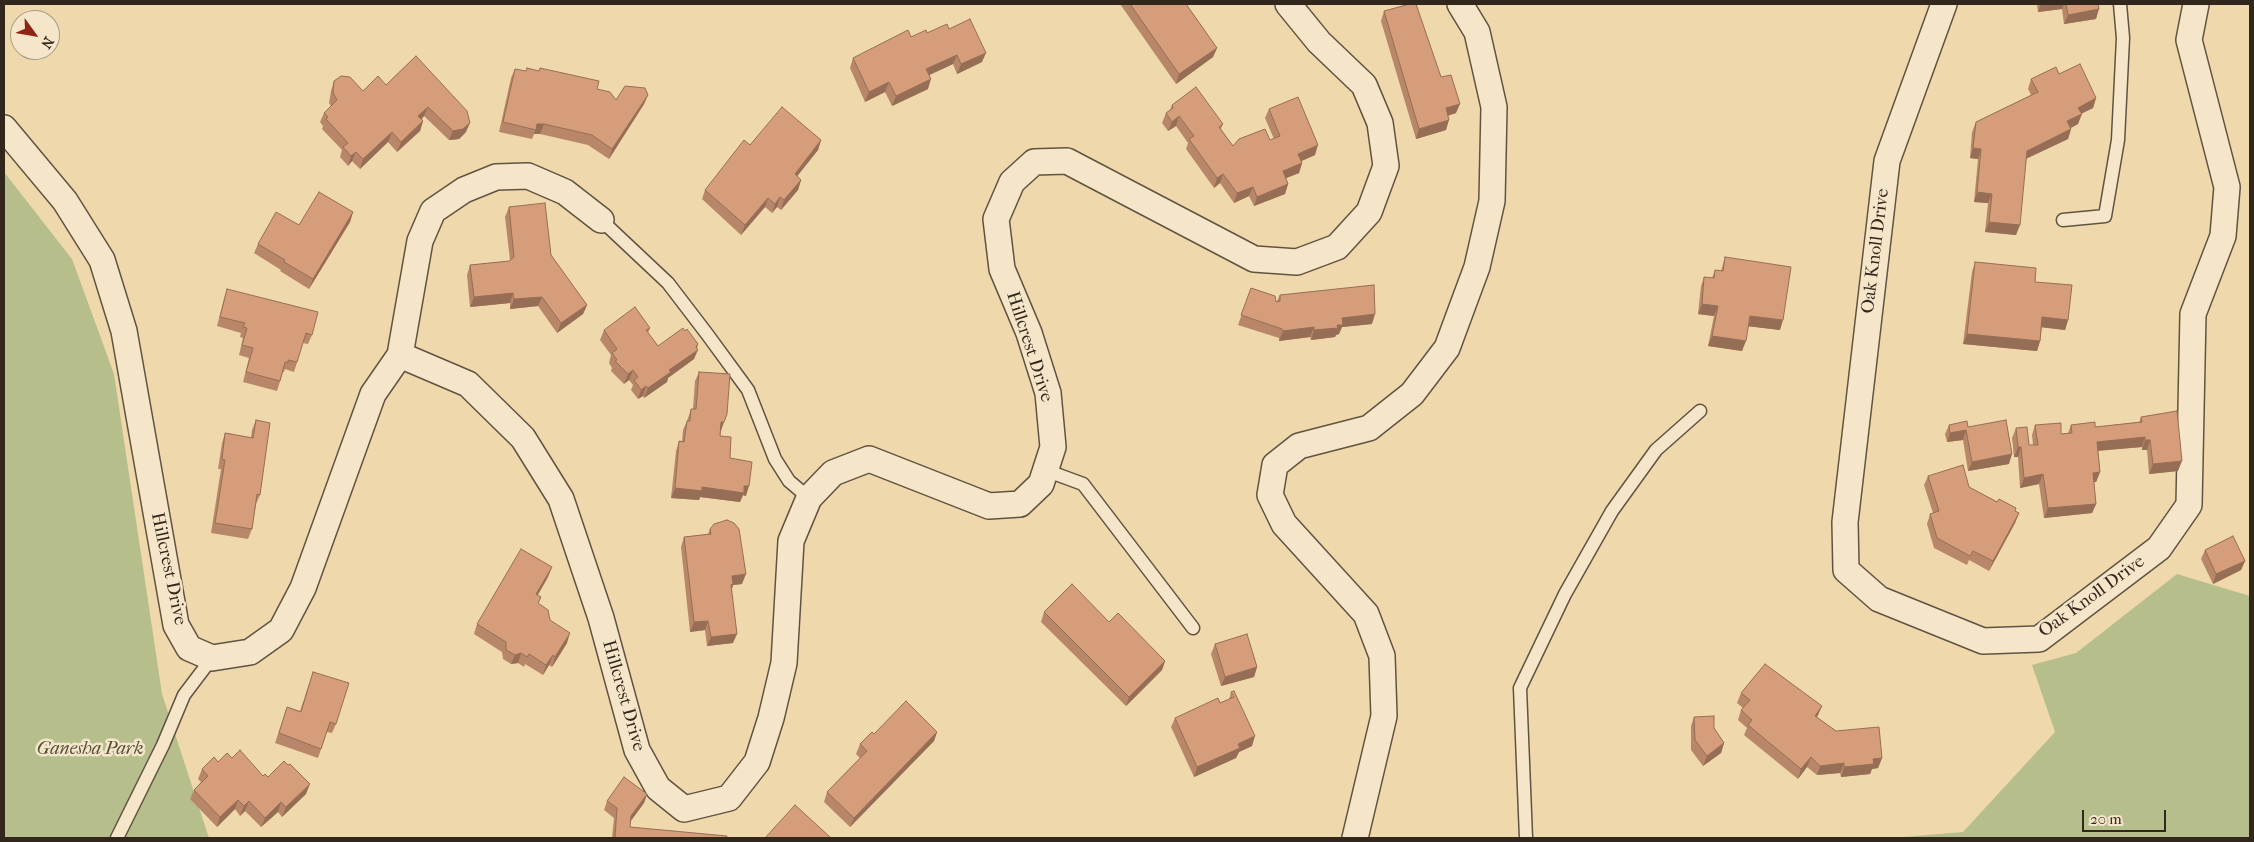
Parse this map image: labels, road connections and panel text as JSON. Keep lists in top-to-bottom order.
{
  "streets": {
    "street": ["Oak Knoll Drive", "Hillcrest Drive"]
  },
  "parks": ["Ganesha Park"],
  "scale_bar": "20 m",
  "north": "bottom right"
}
